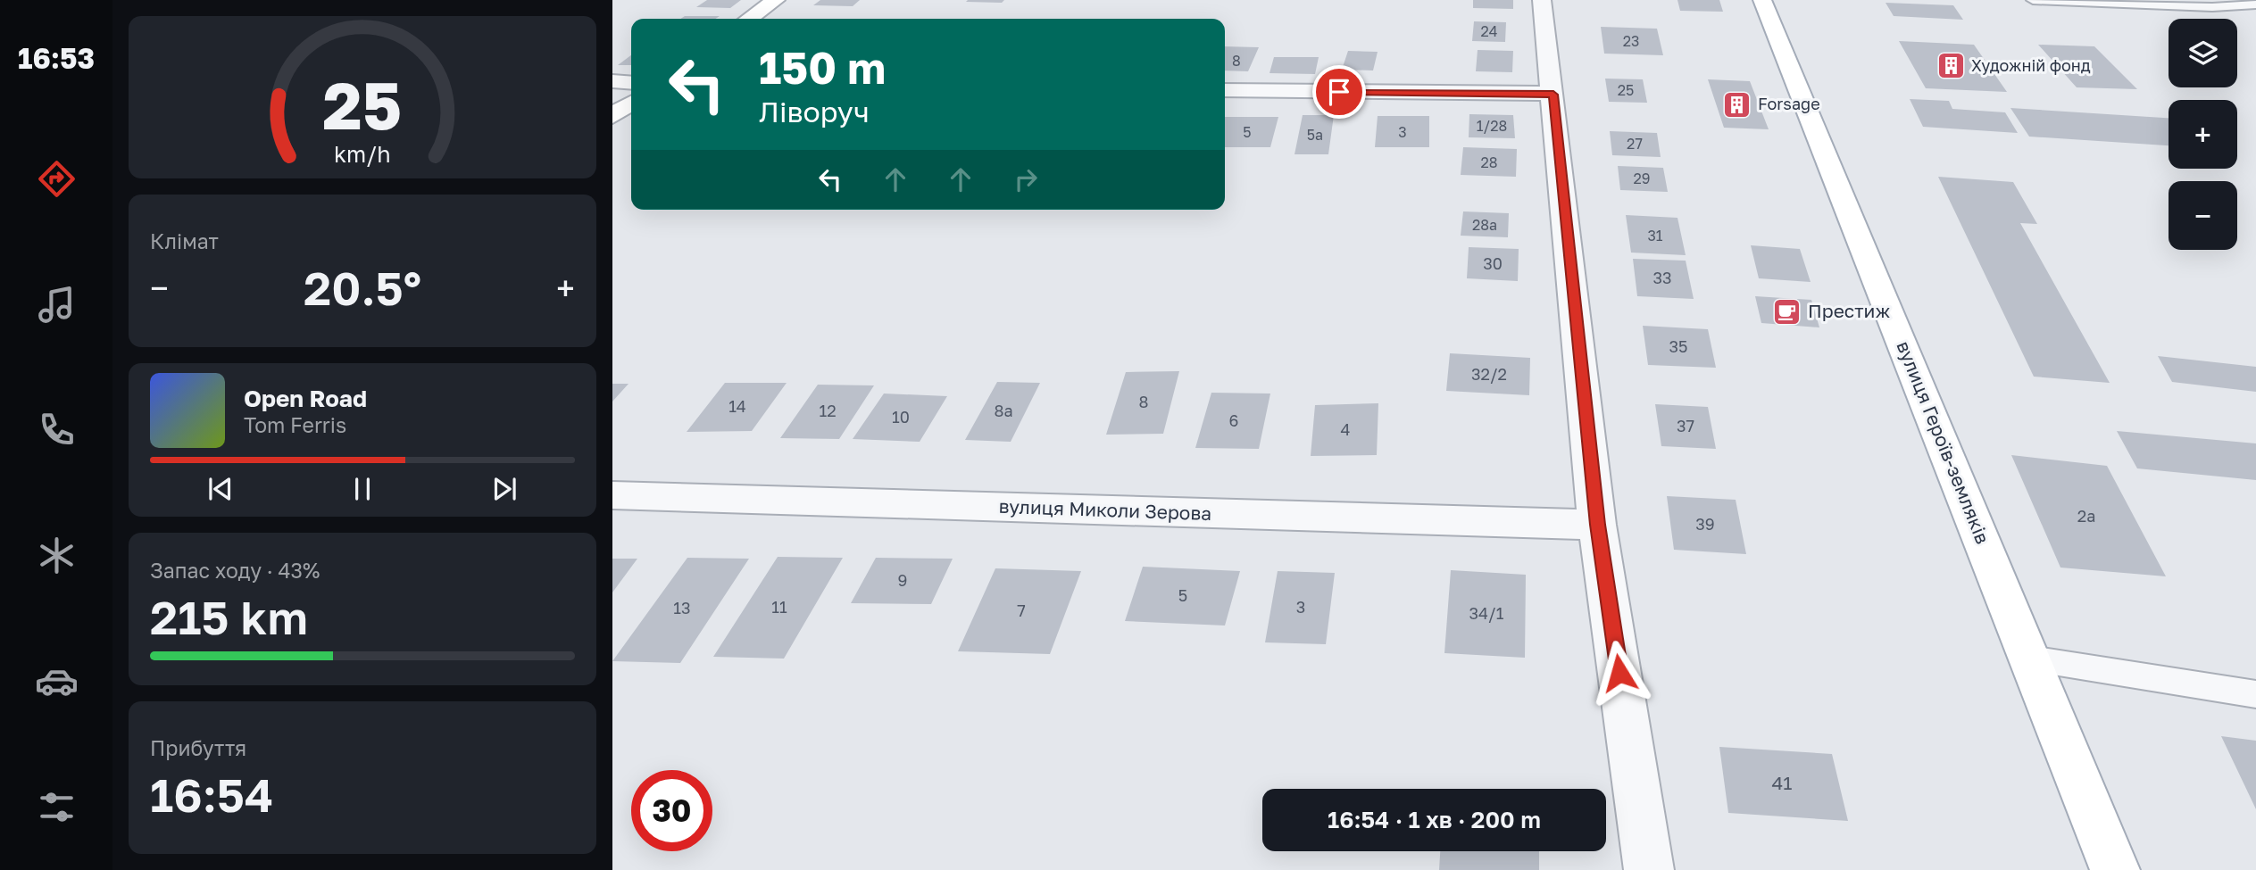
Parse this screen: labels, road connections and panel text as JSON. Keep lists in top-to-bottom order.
{
  "streets": {
    "main road": ["вулиця Героїв-земляків"],
    "street": ["вулиця Миколи Зерова"]
  },
  "places": {
    "building": ["Художній фонд", "Forsage"],
    "cafe": ["Престиж"]
  },
  "house_numbers": [
    "24",
    "23",
    "8",
    "25",
    "1/28",
    "5",
    "3",
    "5а",
    "27",
    "28",
    "29",
    "28а",
    "31",
    "30",
    "33",
    "35",
    "32/2",
    "8",
    "14",
    "12",
    "8а",
    "10",
    "6",
    "37",
    "4",
    "2а",
    "39",
    "9",
    "5",
    "11",
    "3",
    "13",
    "7",
    "34/1",
    "41"
  ],
  "page": {
    "tabs": "16:53",
    "map_buttons": ["+", "−"],
    "turn": ["150 m", "Ліворуч"],
    "tile": [
      "Клімат",
      ["Запас ходу · 43%", "215 km"],
      ["Прибуття", "16:54"]
    ],
    "heat": ["−", "20.5°", "+"],
    "song": ["Open Road", "Tom Ferris"],
    "limit": "30",
    "trip": "16:54 · 1 хв · 200 m",
    "gauge": ["25", "km/h"]
  }
}
